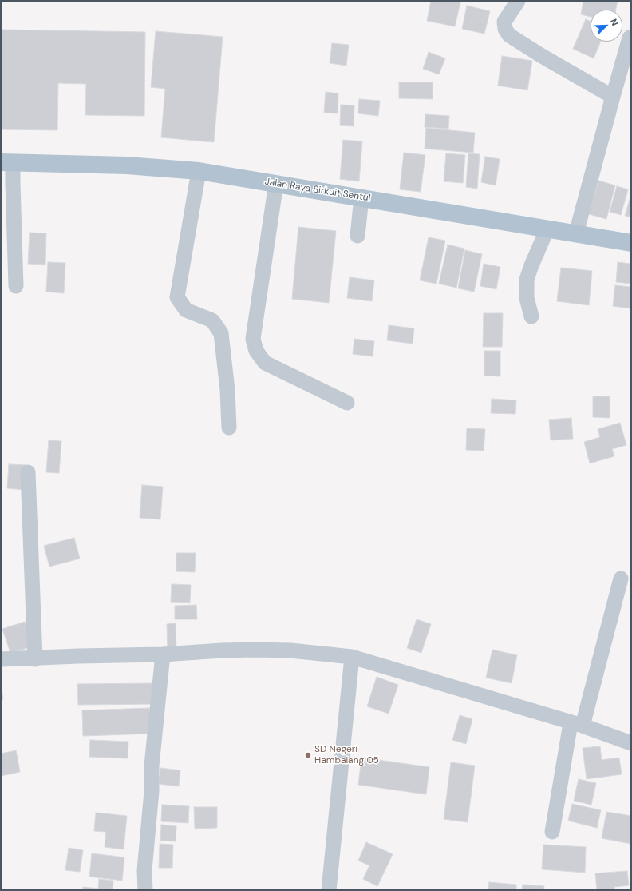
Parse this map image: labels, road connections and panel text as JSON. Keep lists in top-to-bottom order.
{
  "streets": {
    "main road": ["Jalan Raya Sirkuit Sentul"]
  },
  "places": ["SD Negeri Hambalang 05"],
  "north": "top right"
}
